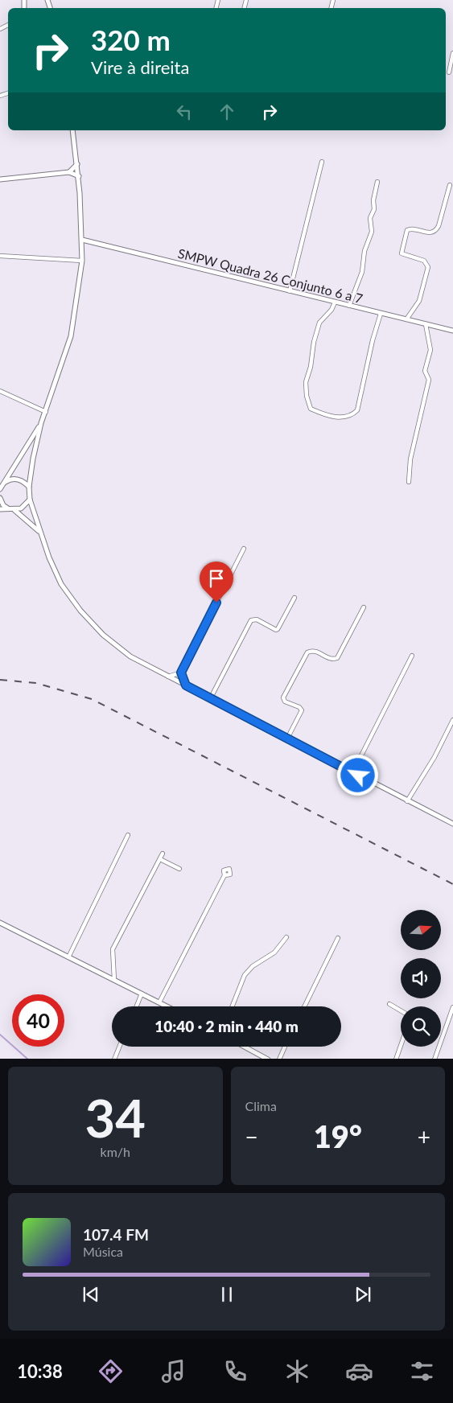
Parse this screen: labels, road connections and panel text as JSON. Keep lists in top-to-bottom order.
{
  "streets": {
    "street": ["SMPW Quadra 26 Conjunto 6 a 7"]
  },
  "north": "right",
  "page": {
    "turn": ["320 m", "Vire à direita"],
    "limit": "40",
    "trip": "10:40 · 2 min · 440 m",
    "tile": [
      ["34", "km/h"],
      "Clima"
    ],
    "heat": ["−", "19°", "+"],
    "song": ["107.4 FM", "Música"],
    "tabs": "10:38"
  }
}
